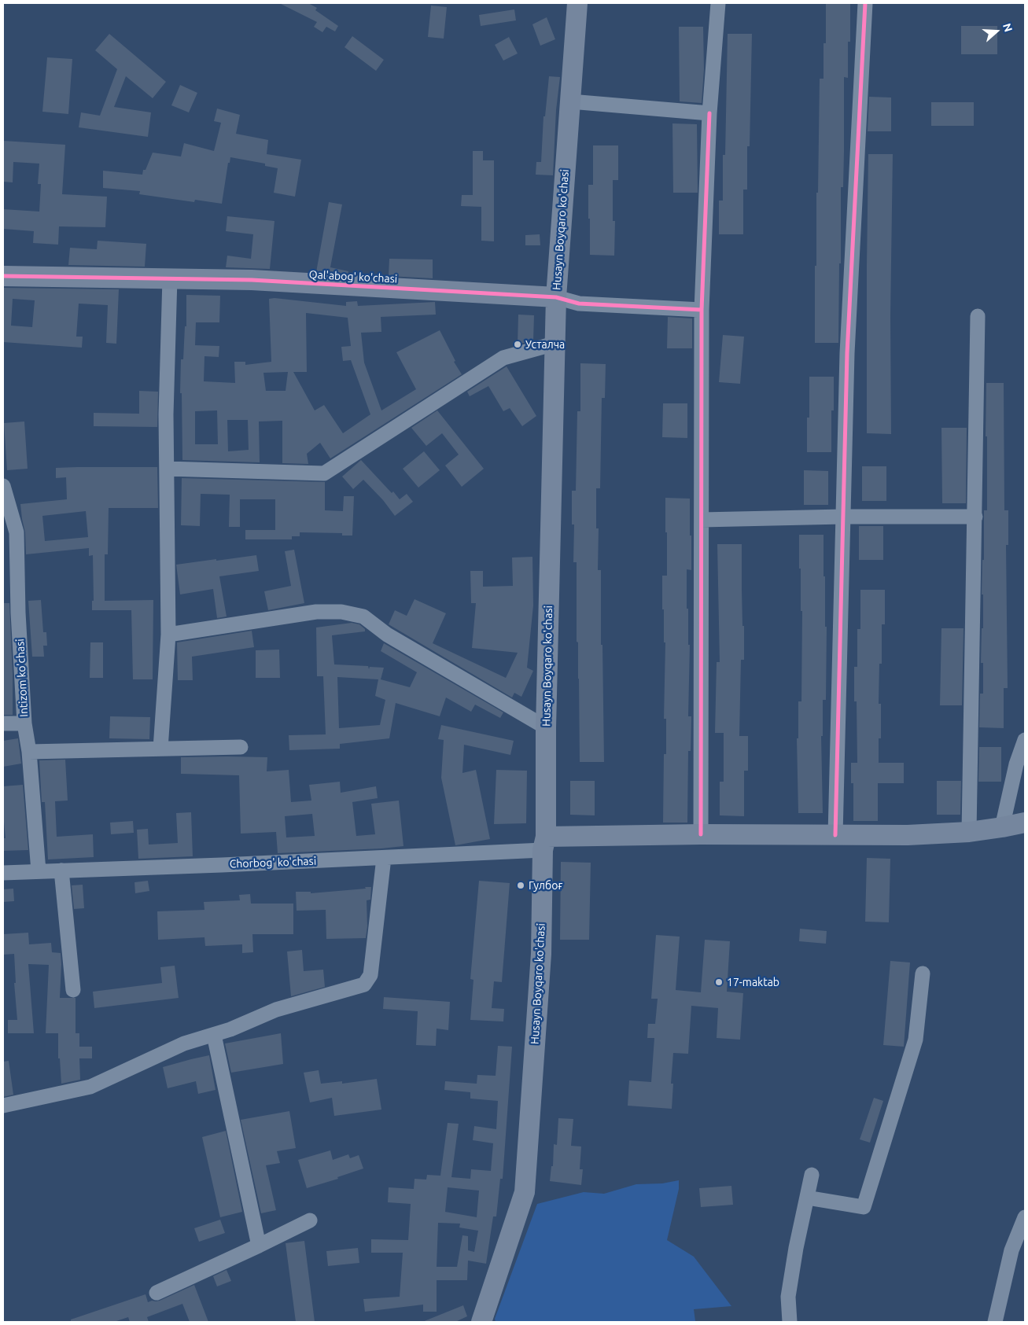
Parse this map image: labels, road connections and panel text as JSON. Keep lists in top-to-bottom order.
{
  "streets": {
    "main road": ["Husayn Boyqaro ko'chasi", "Qal'abog' ko'chasi"],
    "street": ["Intizom ko'chasi", "Сhorbog' ko'chasi"]
  },
  "crossings": [
    ["Husayn Boyqaro ko'chasi", "Qal'abog' ko'chasi"],
    ["Husayn Boyqaro ko'chasi", "Сhorbog' ko'chasi"],
    ["Intizom ko'chasi", "Сhorbog' ko'chasi"]
  ],
  "places": ["Усталча", "Гулбоғ", "17-maktab"],
  "north": "right"
}
